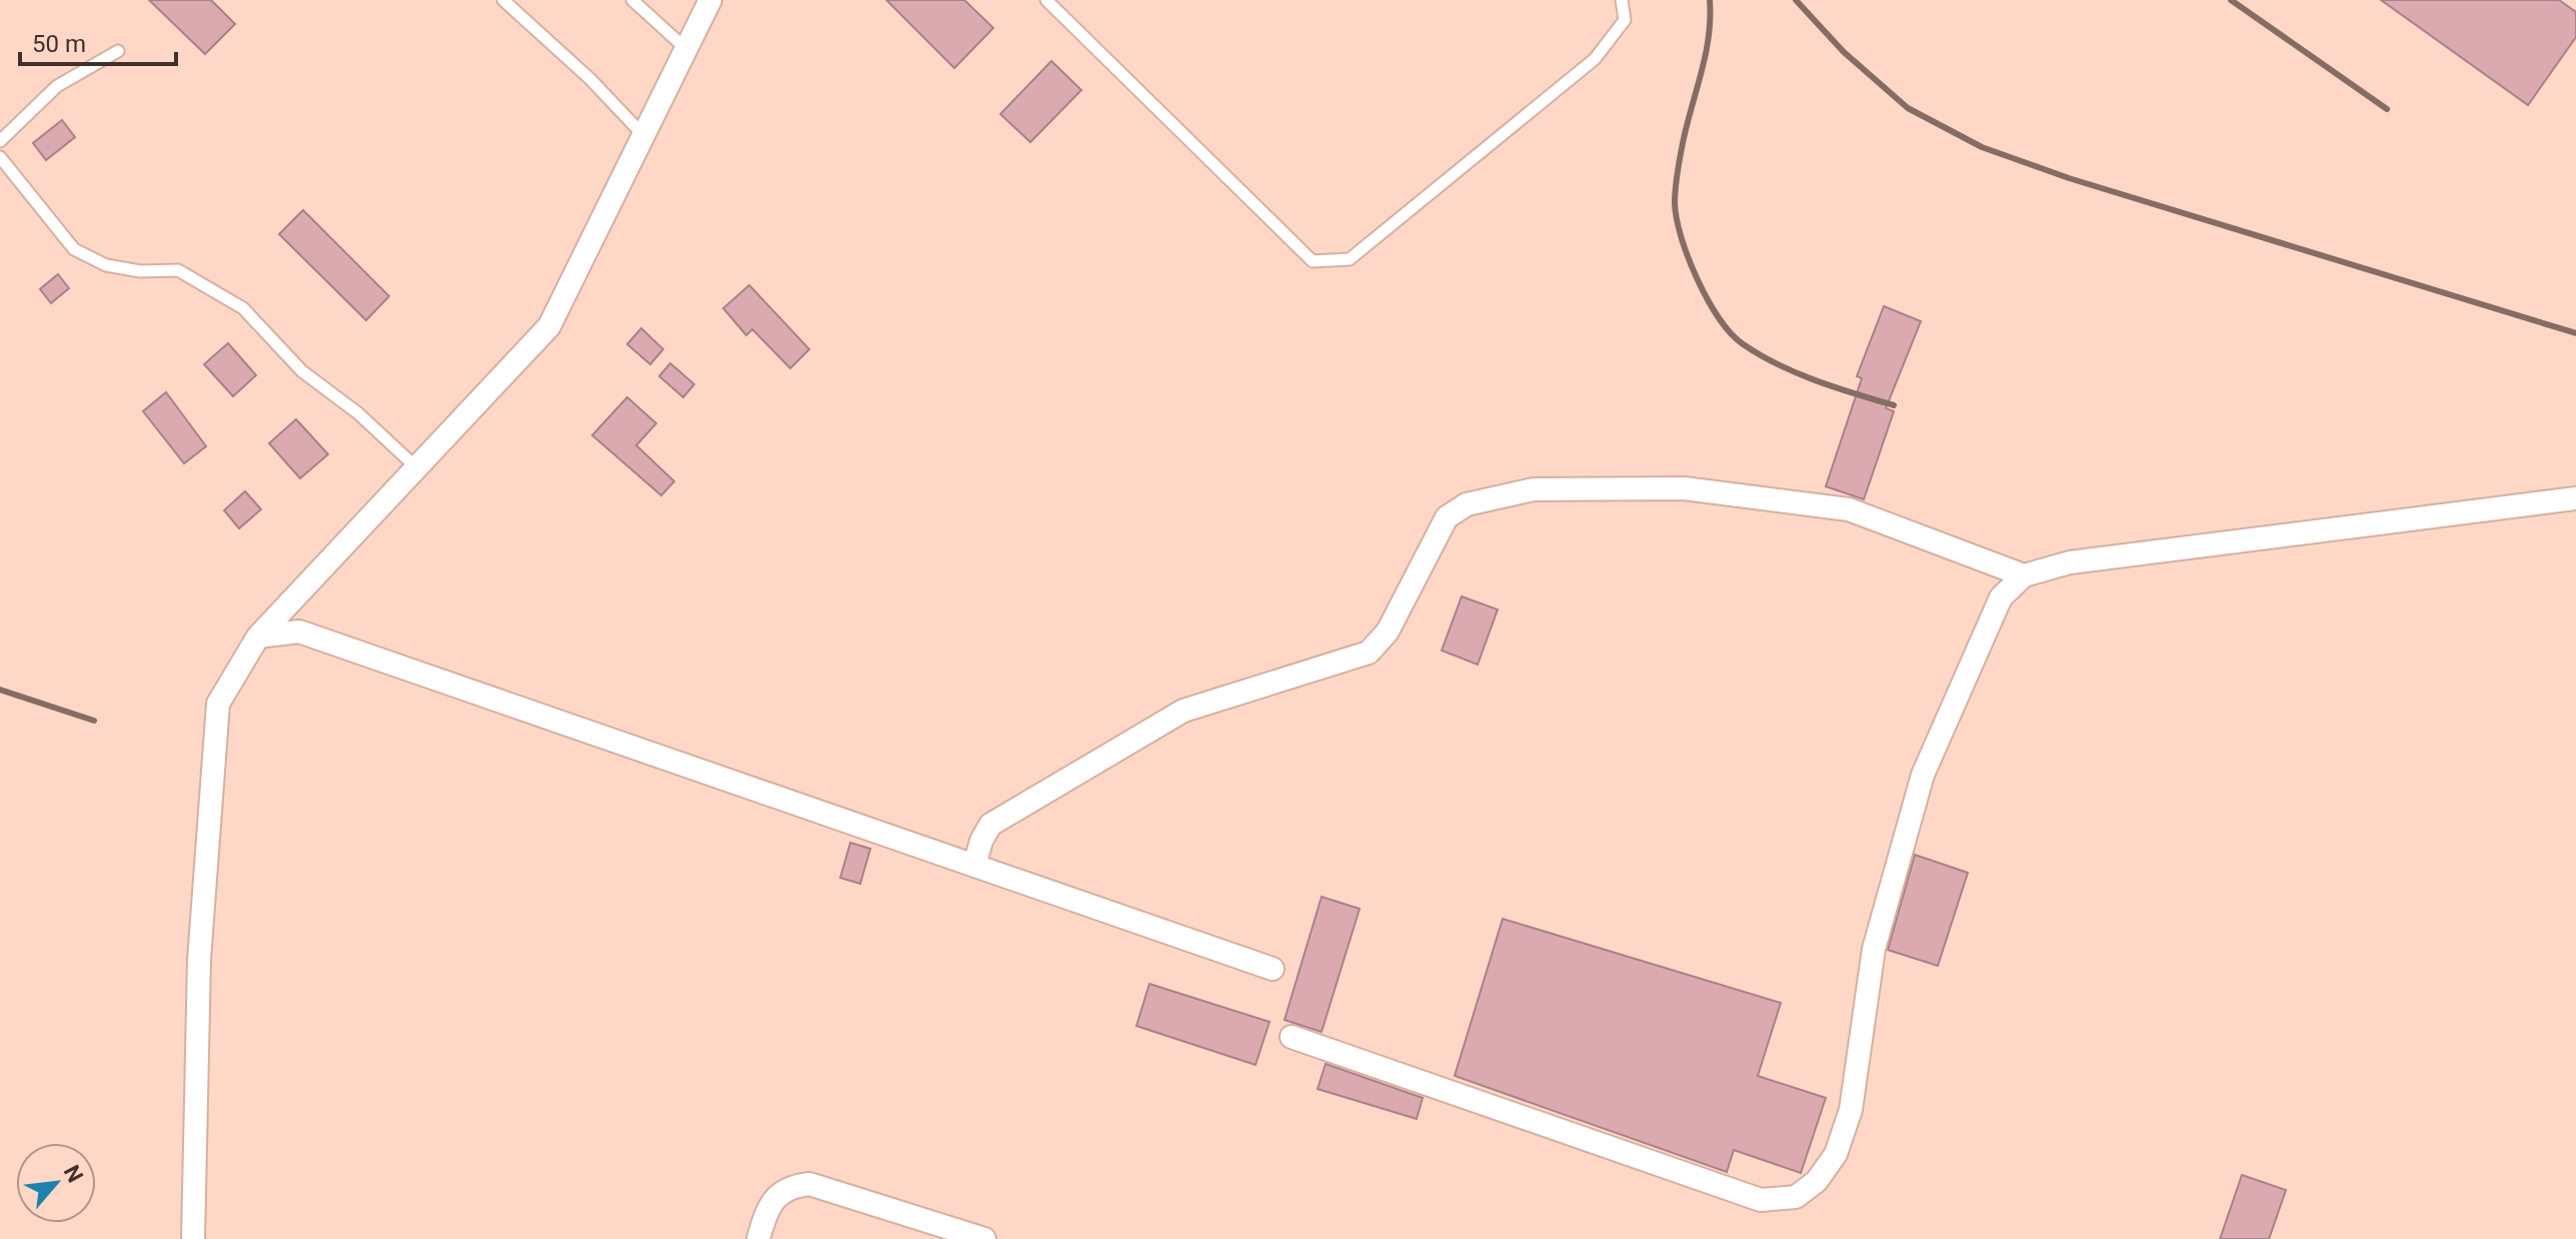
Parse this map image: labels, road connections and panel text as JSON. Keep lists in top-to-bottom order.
{
  "scale_bar": "50 m",
  "north": "top right"
}
